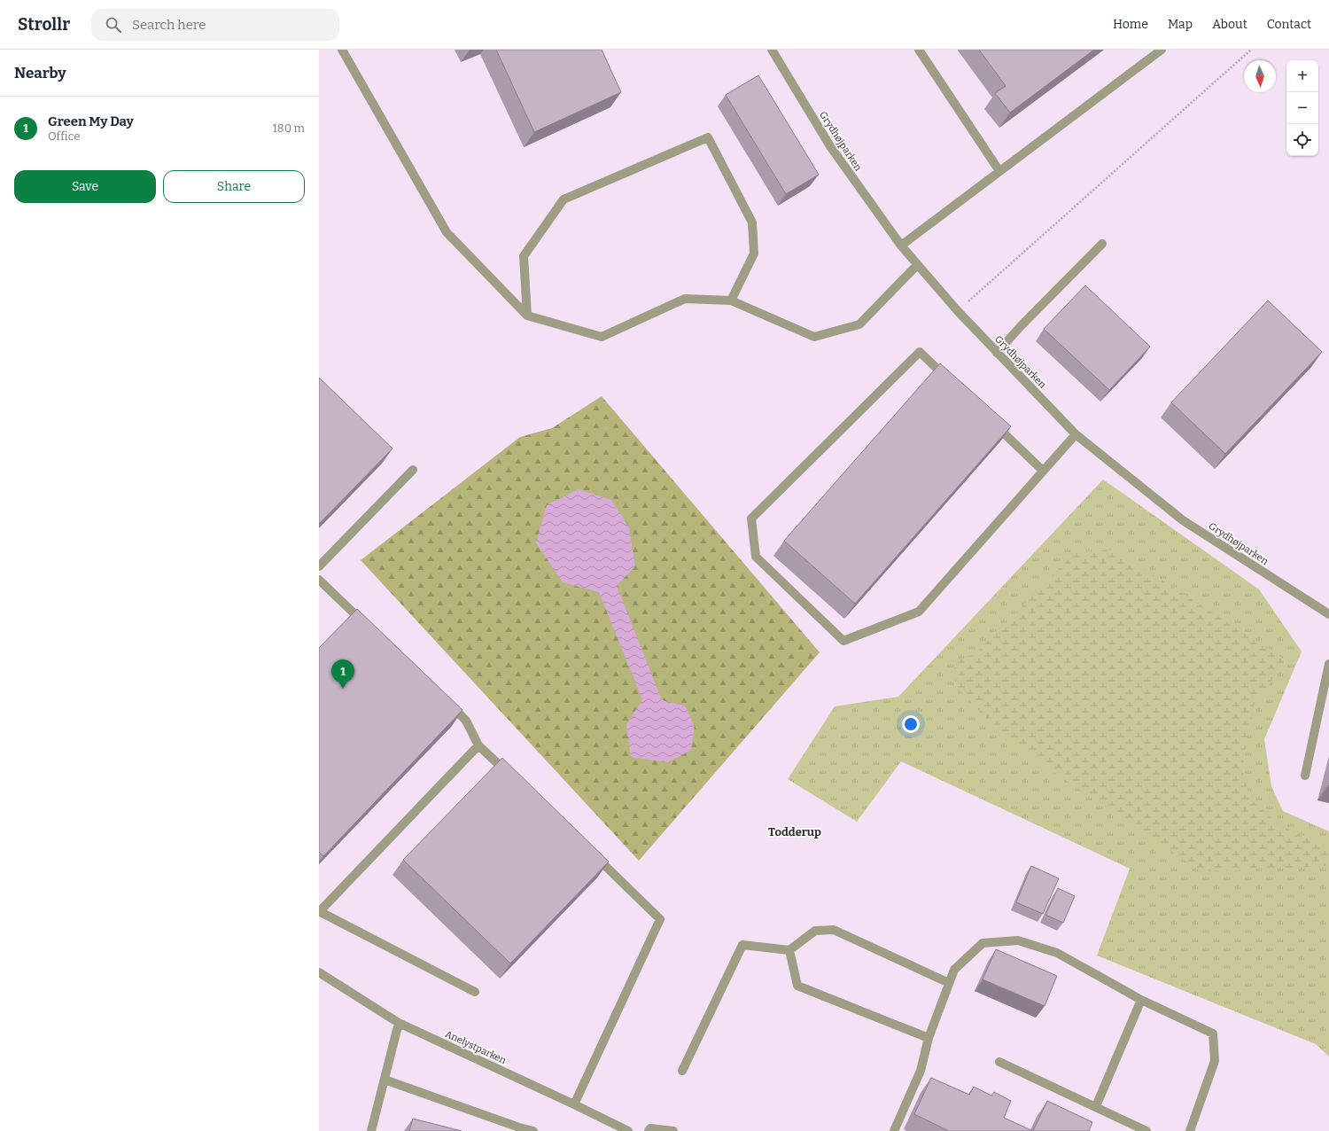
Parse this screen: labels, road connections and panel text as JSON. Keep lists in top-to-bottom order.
{
  "streets": {
    "street": ["Grydhøjparken", "Anelystparken"]
  },
  "districts": ["Todderup"],
  "north": "bottom",
  "page": {
    "header": "Strollr",
    "search": "Search here",
    "nav": [
      "Home",
      "Map",
      "About",
      "Contact"
    ],
    "heading": "Nearby",
    "map_buttons": ["+", "−"],
    "list": [
      {
        "mark": "1",
        "name": "Green My Day",
        "note": "Office",
        "value": "180 m"
      }
    ],
    "buttons": ["Save", "Share"],
    "pins": "1"
  }
}
